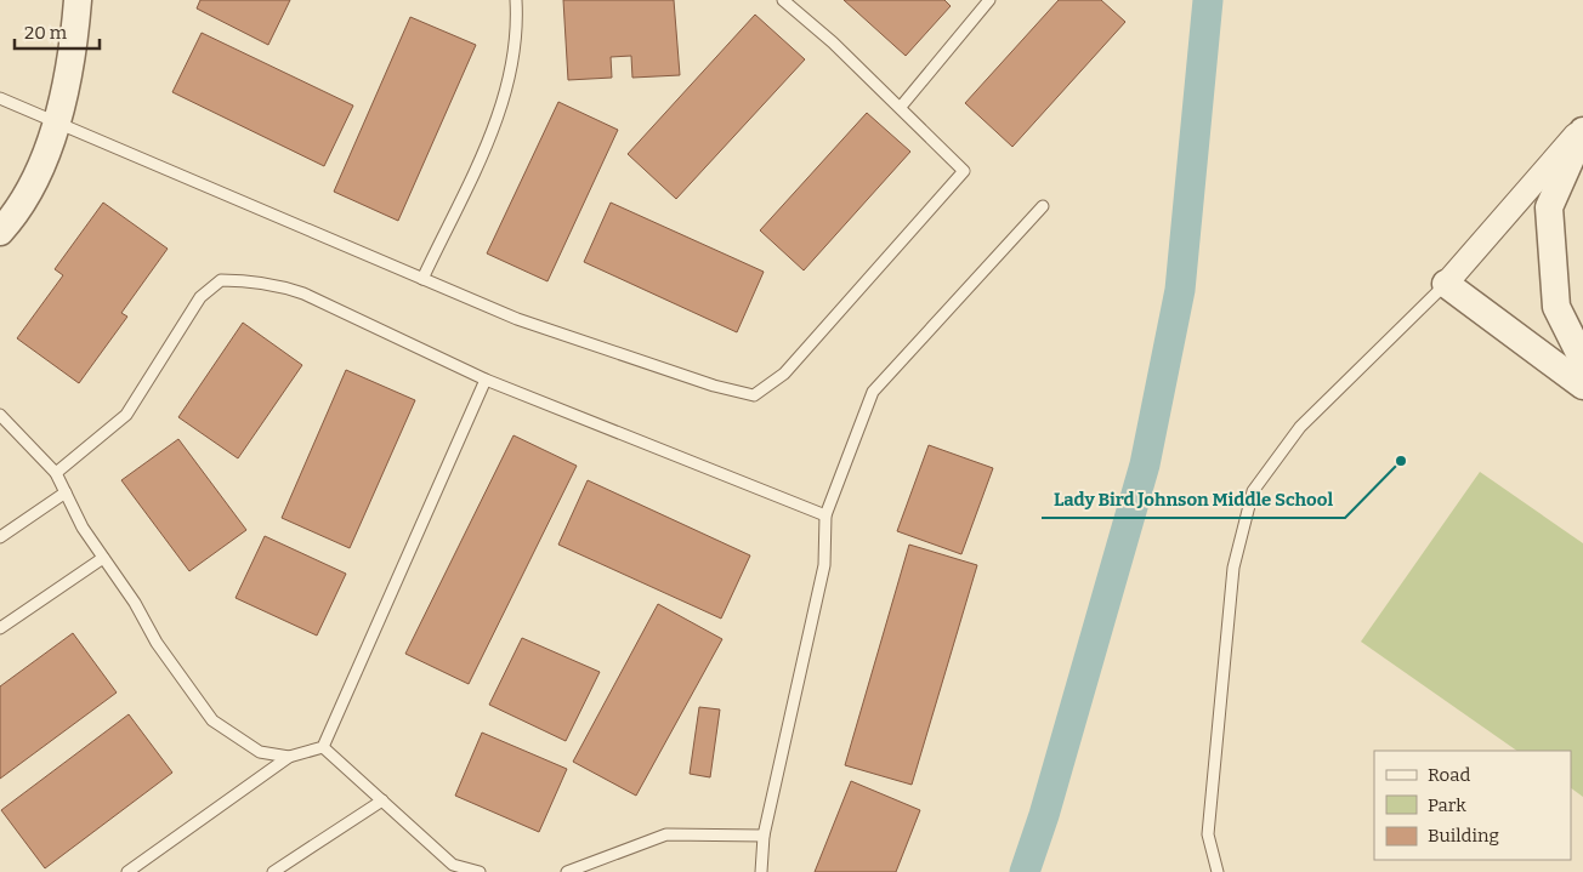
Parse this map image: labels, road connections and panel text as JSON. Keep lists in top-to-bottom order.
{
  "places": ["Lady Bird Johnson Middle School"],
  "legend": ["Road", "Park", "Building"],
  "scale_bar": "20 m"
}
